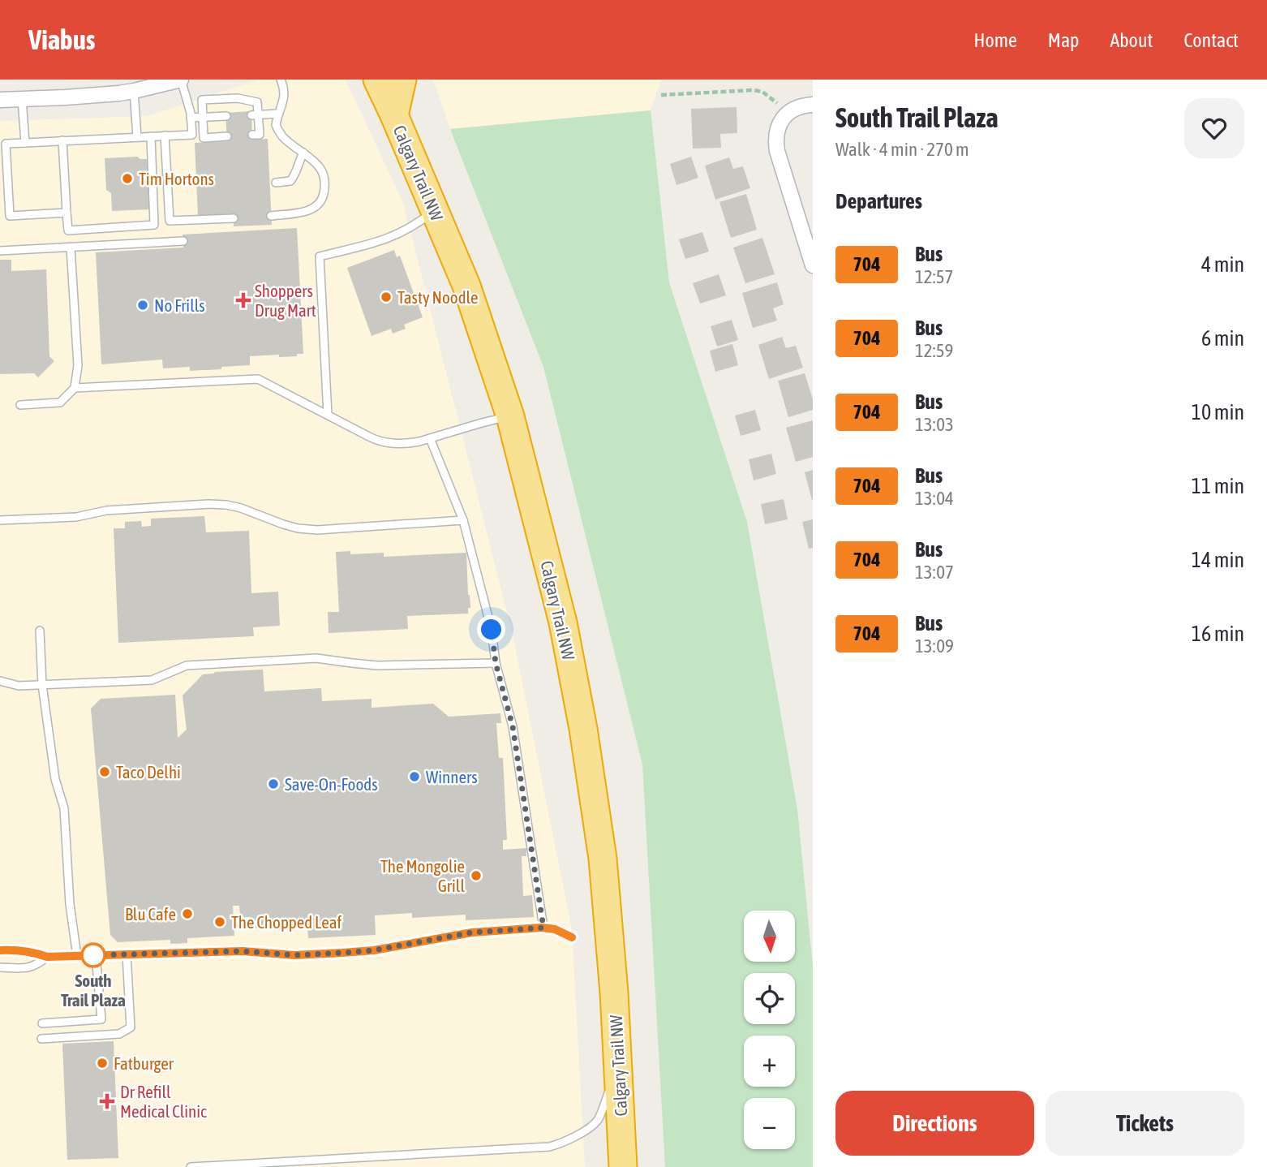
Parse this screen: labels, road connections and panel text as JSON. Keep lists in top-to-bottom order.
{
  "streets": {
    "highway": ["Calgary Trail NW"]
  },
  "places": {
    "other": [
      "Tim Hortons",
      "Tasty Noodle",
      "No Frills",
      "Taco Delhi",
      "Winners",
      "Save-On-Foods",
      "The Mongolie Grill",
      "Blu Cafe",
      "The Chopped Leaf",
      "South Trail Plaza",
      "Fatburger"
    ],
    "health": ["Shoppers Drug Mart", "Dr Refill Medical Clinic"]
  },
  "lines": ["bus line 704"],
  "north": "bottom",
  "page": {
    "header": "Viabus",
    "nav": [
      "Home",
      "Map",
      "About",
      "Contact"
    ],
    "heading": [
      ["South Trail Plaza", "Walk · 4 min · 270 m"],
      "Departures"
    ],
    "list": [
      {
        "mark": "704",
        "name": "Bus",
        "note": "12:57",
        "value": "4 min"
      },
      {
        "mark": "704",
        "name": "Bus",
        "note": "12:59",
        "value": "6 min"
      },
      {
        "mark": "704",
        "name": "Bus",
        "note": "13:03",
        "value": "10 min"
      },
      {
        "mark": "704",
        "name": "Bus",
        "note": "13:04",
        "value": "11 min"
      },
      {
        "mark": "704",
        "name": "Bus",
        "note": "13:07",
        "value": "14 min"
      },
      {
        "mark": "704",
        "name": "Bus",
        "note": "13:09",
        "value": "16 min"
      }
    ],
    "map_buttons": ["+", "−"],
    "buttons": ["Directions", "Tickets"]
  }
}
